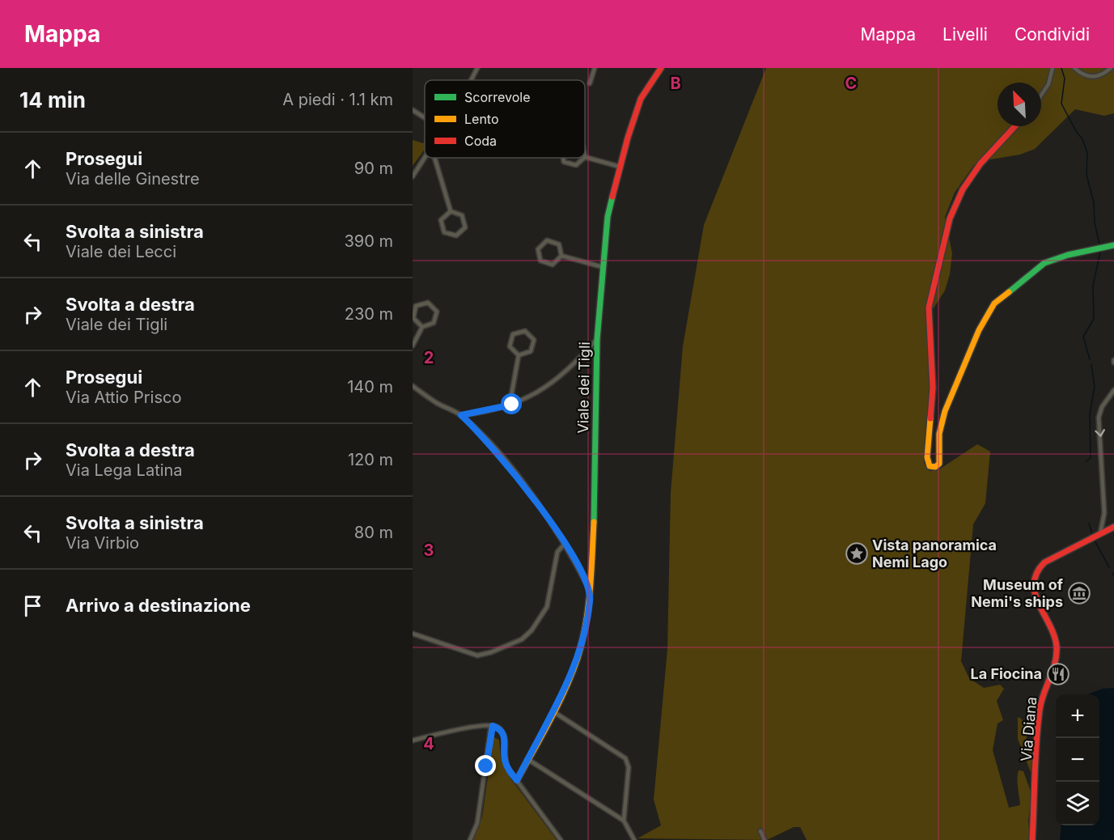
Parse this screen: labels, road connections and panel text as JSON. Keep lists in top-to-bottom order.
{
  "streets": {
    "street": ["Viale dei Tigli", "Via Diana"]
  },
  "places": {
    "place": ["Vista panoramica Nemi Lago"],
    "museum": ["Museum of Nemi's ships"],
    "restaurant": ["La Fiocina"]
  },
  "legend": ["Scorrevole", "Lento", "Coda"],
  "north": "top left",
  "page": {
    "header": "Mappa",
    "nav": ["Mappa", "Livelli", "Condividi"],
    "heading": ["14 min", "A piedi · 1.1 km"],
    "list": [
      ["Prosegui", "Via delle Ginestre", "90 m"],
      ["Svolta a sinistra", "Viale dei Lecci", "390 m"],
      ["Svolta a destra", "Viale dei Tigli", "230 m"],
      ["Prosegui", "Via Attio Prisco", "140 m"],
      ["Svolta a destra", "Via Lega Latina", "120 m"],
      ["Svolta a sinistra", "Via Virbio", "80 m"],
      "Arrivo a destinazione"
    ],
    "map_buttons": ["+", "−"]
  },
  "grid": {
    "columns": ["B", "C"],
    "rows": ["2", "3", "4"]
  }
}
